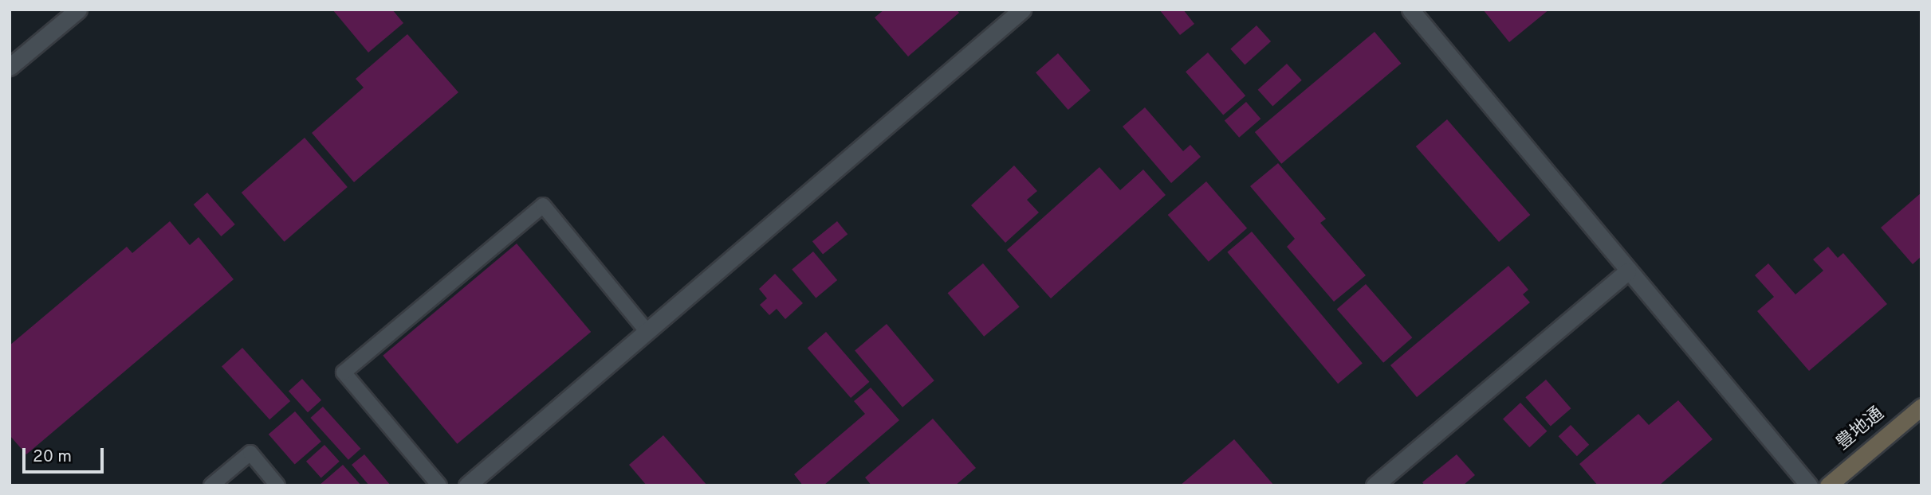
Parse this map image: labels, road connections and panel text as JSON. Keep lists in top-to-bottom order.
{
  "streets": {
    "main road": ["豊地通"]
  },
  "scale_bar": "20 m"
}
